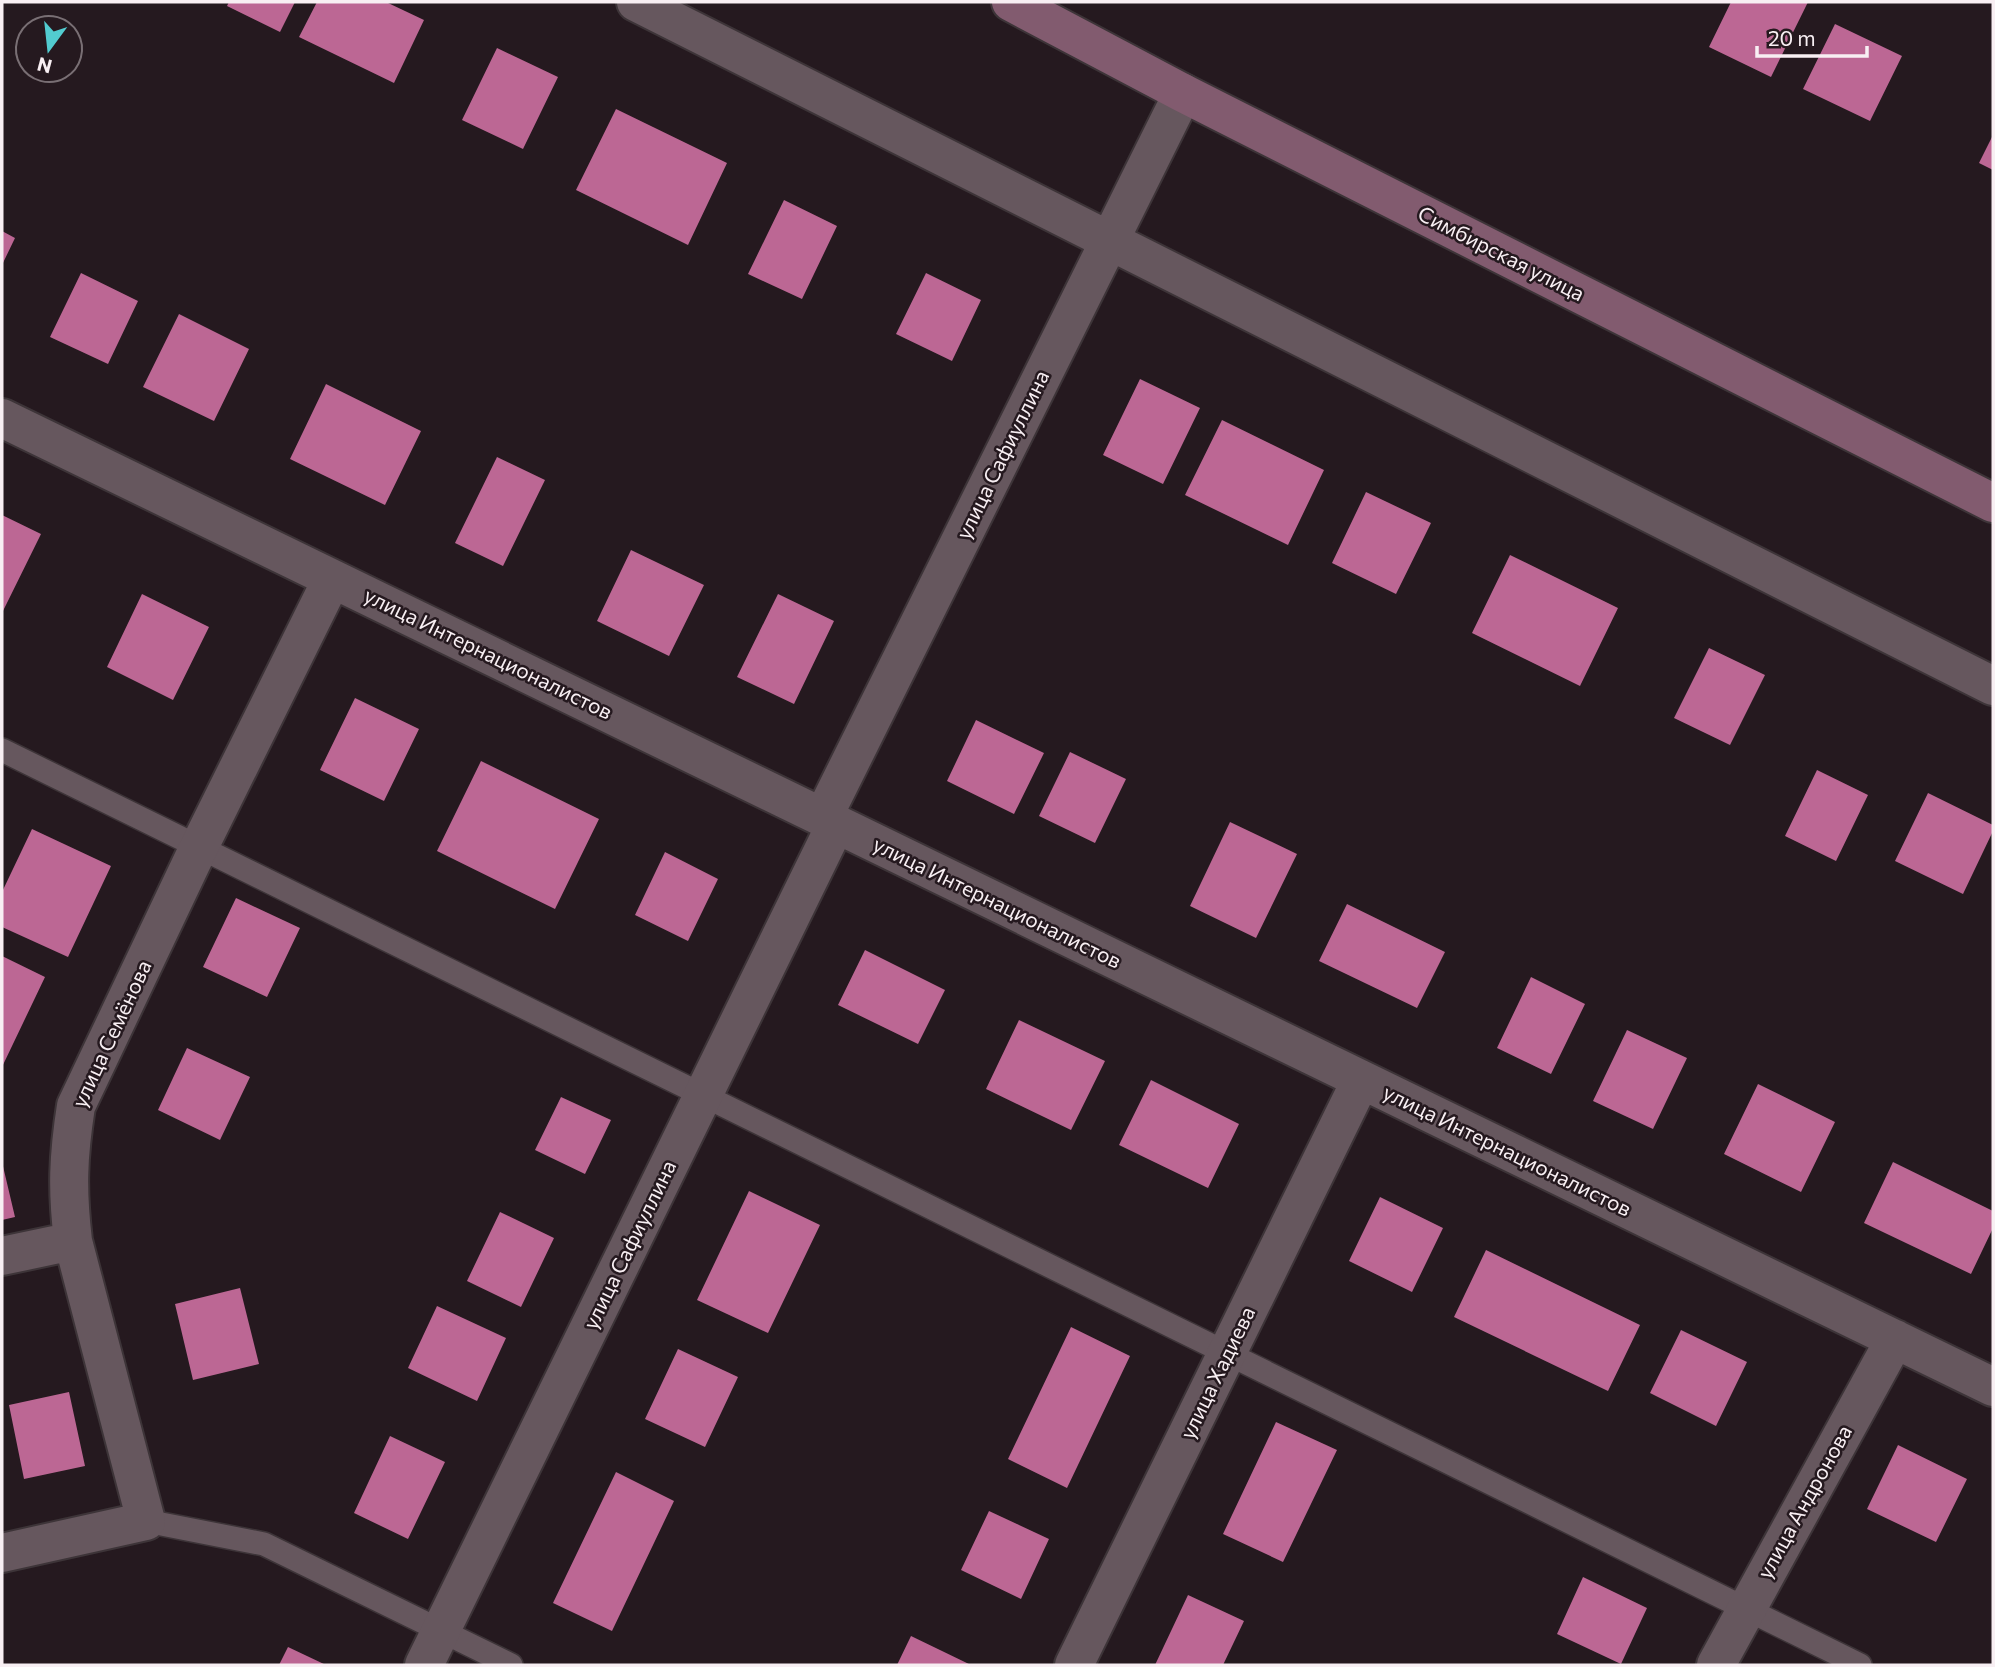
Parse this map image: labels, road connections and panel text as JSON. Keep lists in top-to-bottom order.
{
  "streets": {
    "main road": ["Симбирская улица"],
    "street": [
      "улица Сафиуллина",
      "улица Интернационалистов",
      "улица Семёнова",
      "улица Хадиева",
      "улица Андронова"
    ]
  },
  "crossings": [
    ["Симбирская улица", "улица Сафиуллина"],
    ["улица Сафиуллина", "улица Интернационалистов"],
    ["улица Интернационалистов", "улица Семёнова"],
    ["улица Интернационалистов", "улица Хадиева"],
    ["улица Интернационалистов", "улица Андронова"]
  ],
  "scale_bar": "20 m",
  "north": "bottom"
}
